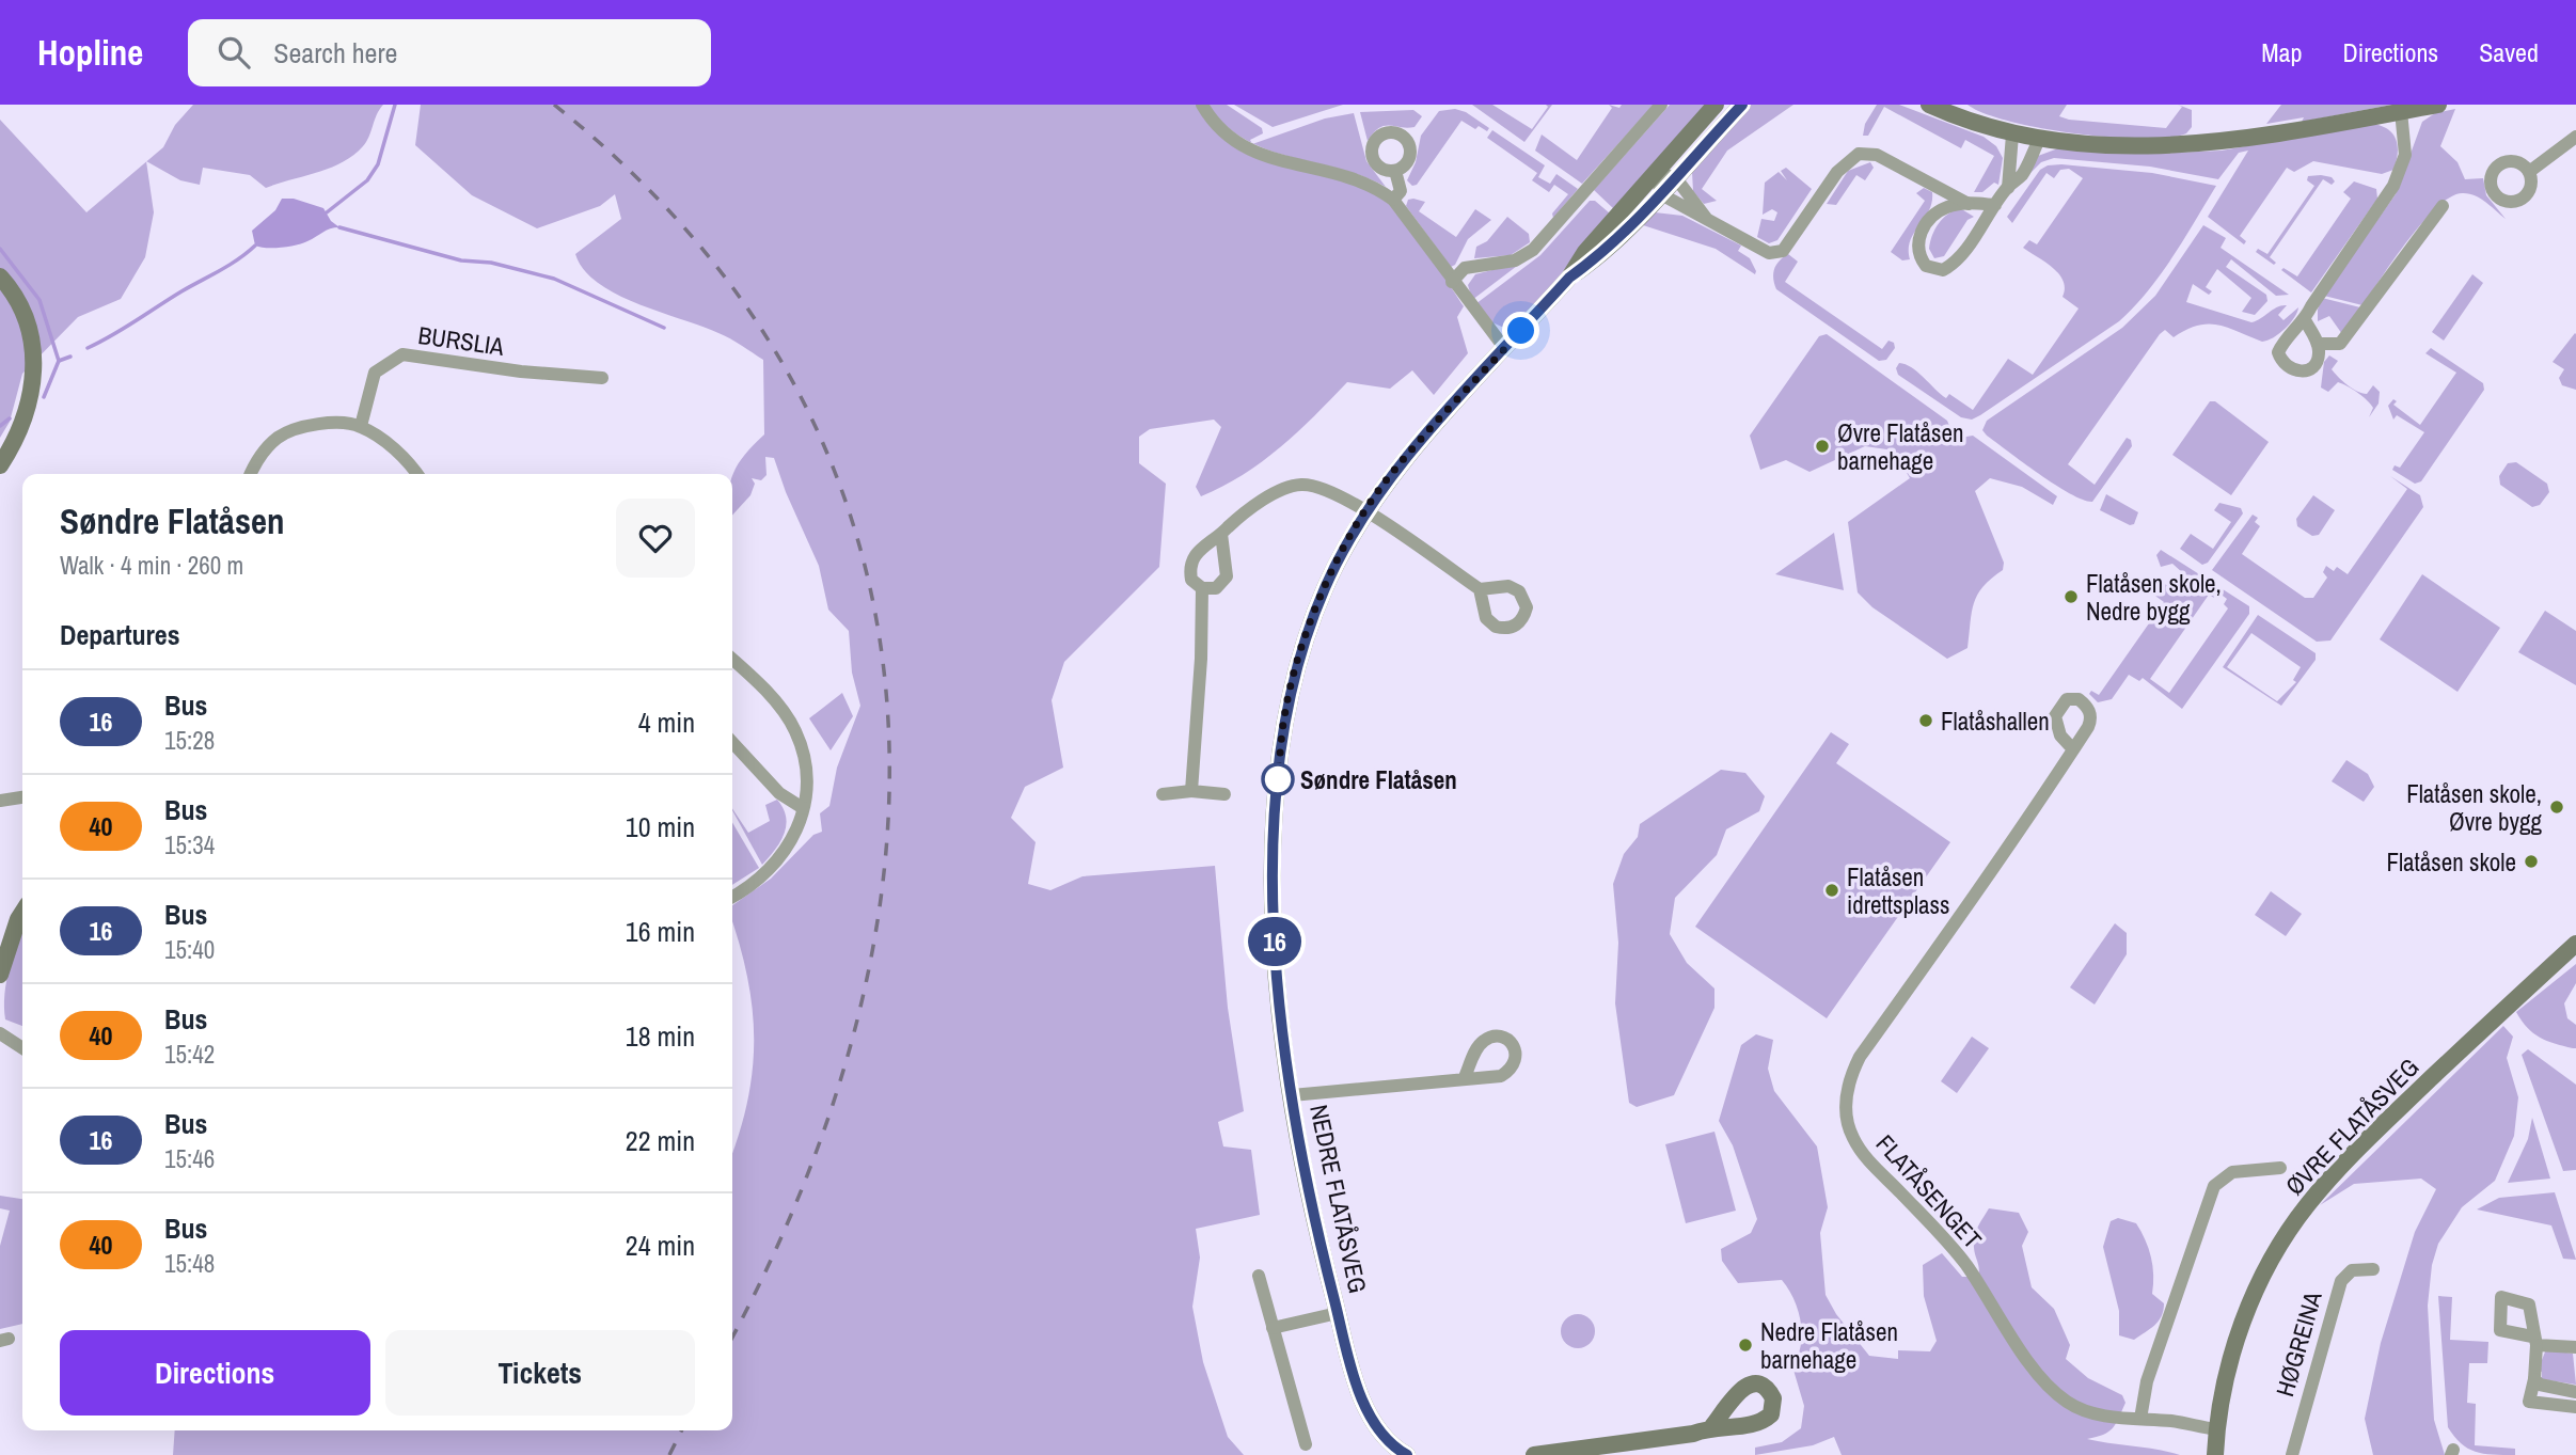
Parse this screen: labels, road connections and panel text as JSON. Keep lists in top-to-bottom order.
{
  "streets": {
    "street": [
      "BURSLIA",
      "ØVRE FLATÅSVEG",
      "FLATÅSENGET",
      "NEDRE FLATÅSVEG",
      "HØGREINA"
    ]
  },
  "crossings": [
    ["ØVRE FLATÅSVEG", "FLATÅSENGET"]
  ],
  "places": [
    "Øvre Flatåsen barnehage",
    "Flatåsen skole, Nedre bygg",
    "Flatåshallen",
    "Søndre Flatåsen",
    "Flatåsen skole, Øvre bygg",
    "Flatåsen skole",
    "Flatåsen idrettsplass",
    "Nedre Flatåsen barnehage"
  ],
  "lines": ["bus line 16"],
  "page": {
    "header": "Hopline",
    "search": "Search here",
    "nav": ["Map", "Directions", "Saved"],
    "on_map": "16",
    "heading": [
      ["Søndre Flatåsen", "Walk · 4 min · 260 m"],
      "Departures"
    ],
    "list": [
      {
        "mark": "16",
        "name": "Bus",
        "note": "15:28",
        "value": "4 min"
      },
      {
        "mark": "40",
        "name": "Bus",
        "note": "15:34",
        "value": "10 min"
      },
      {
        "mark": "16",
        "name": "Bus",
        "note": "15:40",
        "value": "16 min"
      },
      {
        "mark": "40",
        "name": "Bus",
        "note": "15:42",
        "value": "18 min"
      },
      {
        "mark": "16",
        "name": "Bus",
        "note": "15:46",
        "value": "22 min"
      },
      {
        "mark": "40",
        "name": "Bus",
        "note": "15:48",
        "value": "24 min"
      }
    ],
    "buttons": ["Directions", "Tickets"]
  }
}
